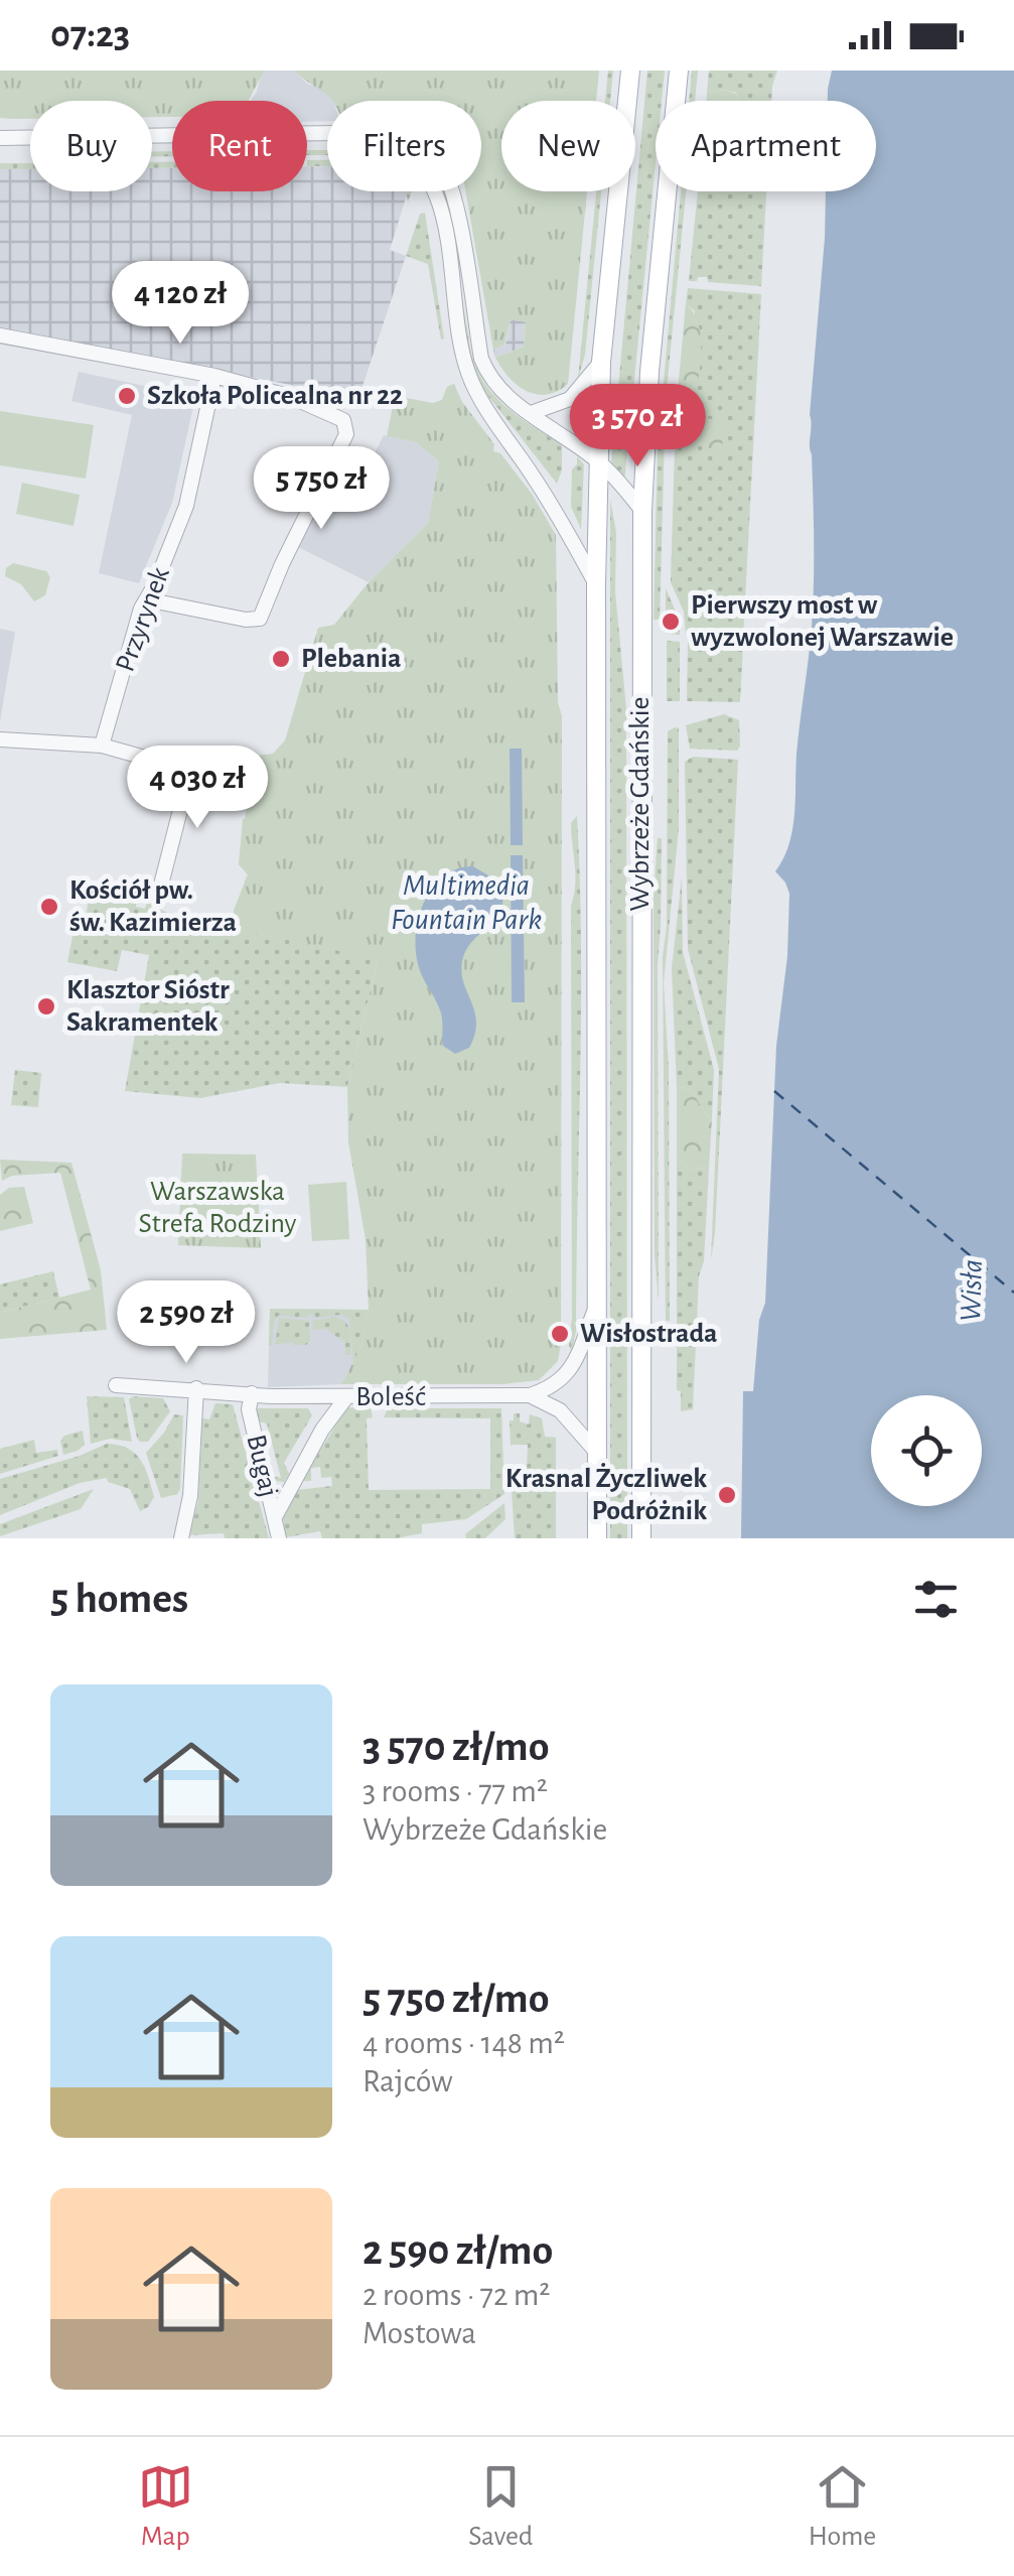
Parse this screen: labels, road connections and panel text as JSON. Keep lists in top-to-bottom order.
{
  "streets": {
    "main road": ["Wybrzeże Gdańskie"],
    "street": ["Przyrynek", "Boleść", "Bugaj"]
  },
  "crossings": [
    ["Boleść", "Bugaj"]
  ],
  "water": ["Multimedia Fountain Park", "Wisła"],
  "parks": ["Warszawska Strefa Rodziny"],
  "places": [
    "Szkoła Policealna nr 22",
    "Pierwszy most w wyzwolonej Warszawie",
    "Plebania",
    "Kościół pw. św. Kazimierza",
    "Klasztor Sióstr Sakramentek",
    "Wisłostrada",
    "Krasnal Życzliwek Podróżnik"
  ],
  "page": {
    "status": "07:23",
    "chip": [
      "Buy",
      "Rent",
      "Filters",
      "New",
      "Apartment"
    ],
    "price": [
      "4 120 zł",
      "3 570 zł",
      "5 750 zł",
      "4 030 zł",
      "2 590 zł"
    ],
    "heading": "5 homes",
    "list": [
      {
        "name": "3 570 zł/mo",
        "note": "3 rooms · 77 m² · Wybrzeże Gdańskie"
      },
      {
        "name": "5 750 zł/mo",
        "note": "4 rooms · 148 m² · Rajców"
      },
      {
        "name": "2 590 zł/mo",
        "note": "2 rooms · 72 m² · Mostowa"
      }
    ],
    "tabs": ["Map", "Saved", "Home"]
  }
}
